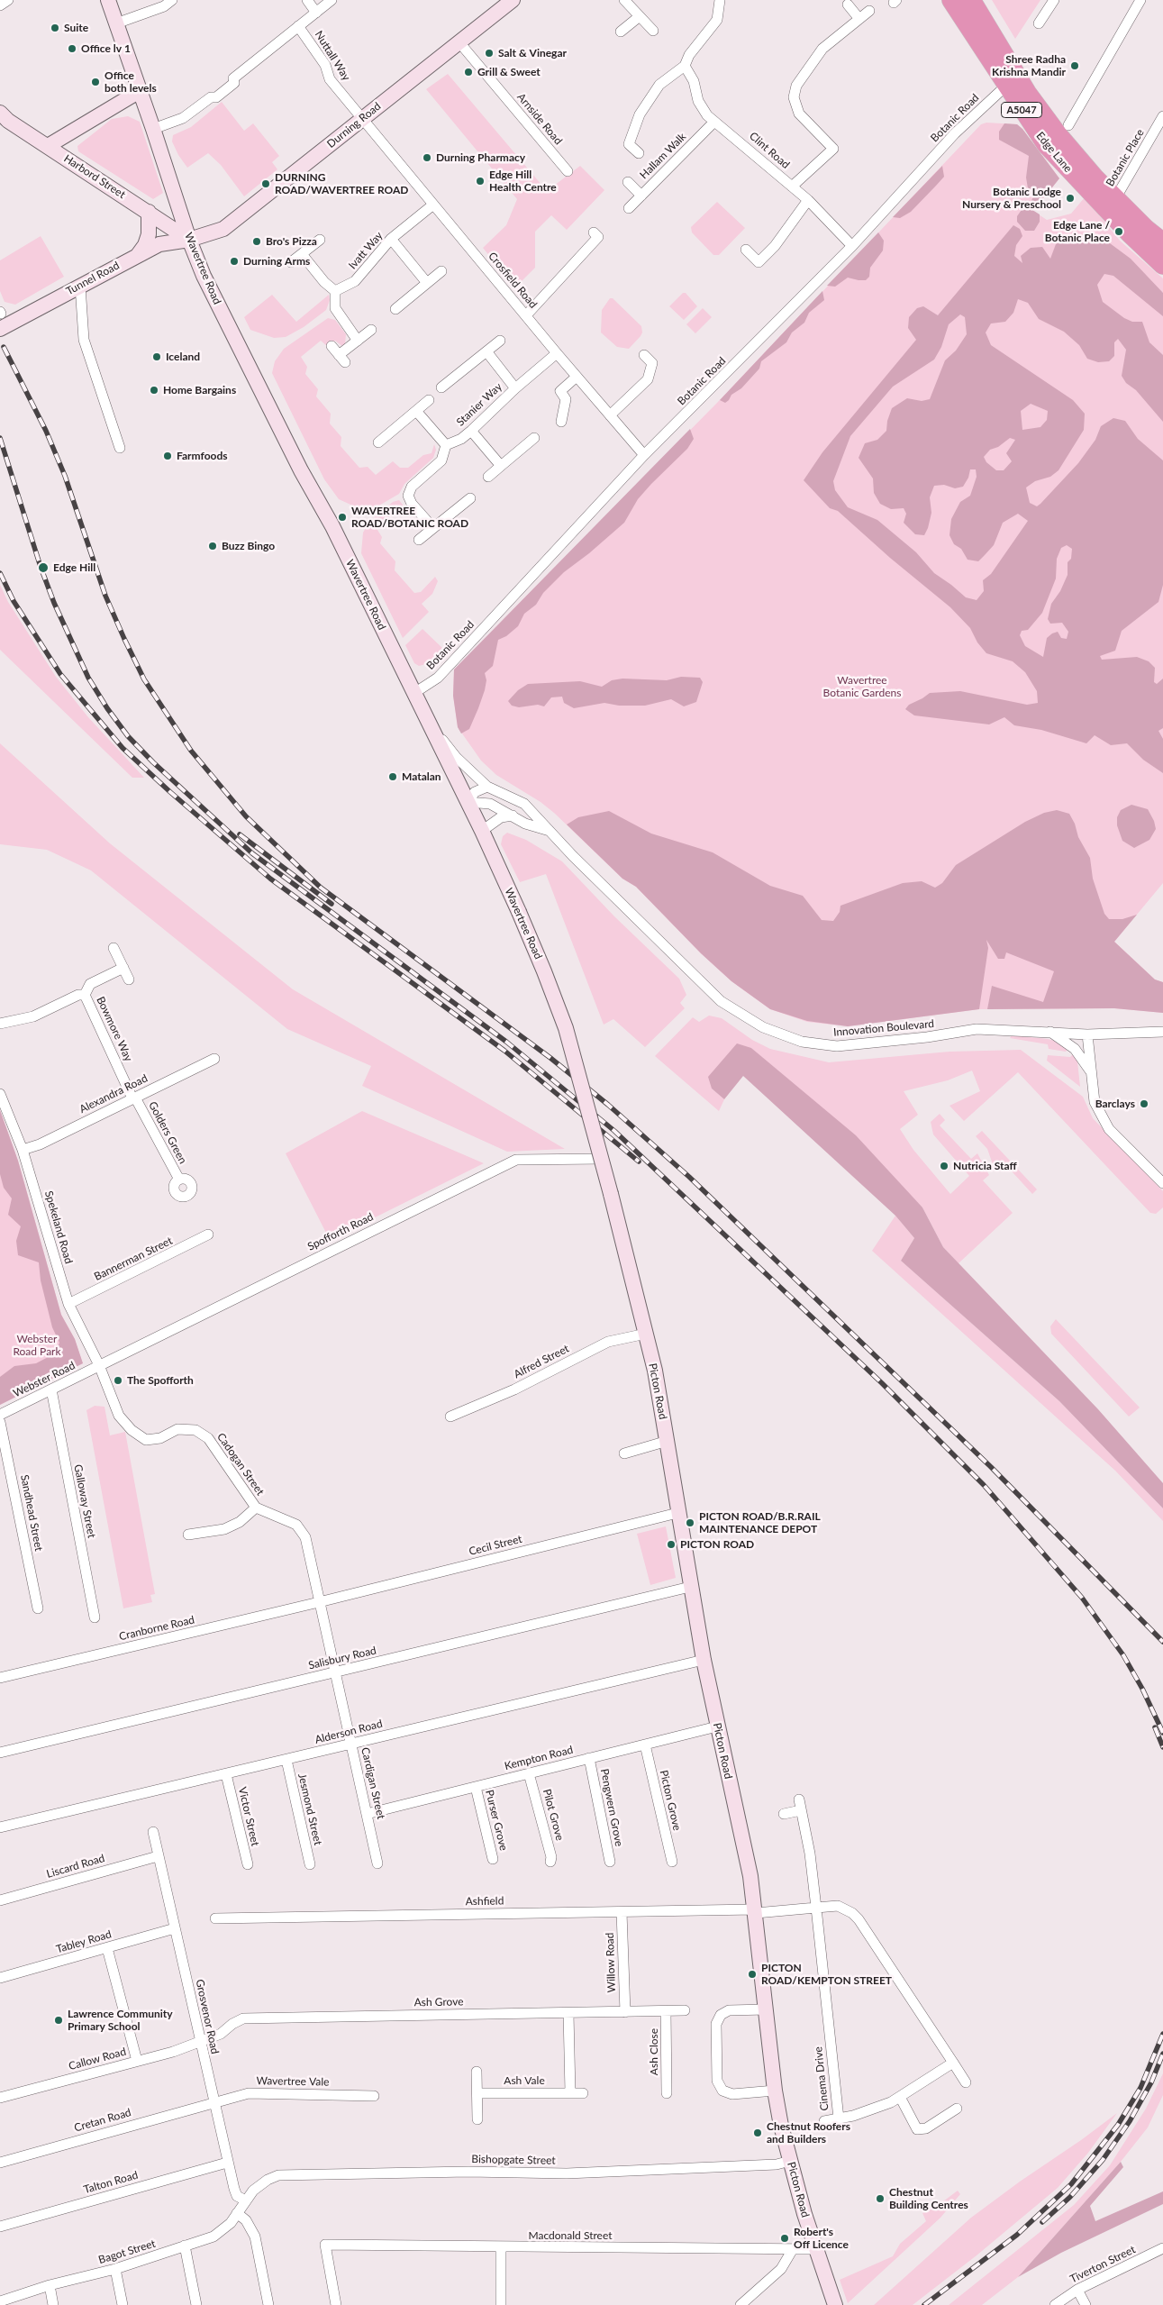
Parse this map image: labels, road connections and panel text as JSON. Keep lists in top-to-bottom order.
{
  "streets": {
    "highway": ["A5047", "Edge Lane"],
    "main road": [
      "Durning Road",
      "Harbord Street",
      "Wavertree Road",
      "Tunnel Road",
      "Picton Road"
    ],
    "street": [
      "Nuttall Way",
      "Botanic Road",
      "Arnside Road",
      "Clint Road",
      "Hallam Walk",
      "Botanic Place",
      "Ivatt Way",
      "Crosfield Road",
      "Stanier Way",
      "Innovation Boulevard",
      "Bowmore Way",
      "Alexandra Road",
      "Golders Green",
      "Spekeland Road",
      "Spofforth Road",
      "Bannerman Street",
      "Alfred Street",
      "Webster Road",
      "Cadogan Street",
      "Galloway Street",
      "Sandhead Street",
      "Cecil Street",
      "Cranborne Road",
      "Salisbury Road",
      "Alderson Road",
      "Kempton Road",
      "Cardigan Street",
      "Picton Grove",
      "Pengwern Grove",
      "Jesmond Street",
      "Pilot Grove",
      "Victor Street",
      "Purser Grove",
      "Liscard Road",
      "Ashfield",
      "Tabley Road",
      "Willow Road",
      "Ash Grove",
      "Grosvenor Road",
      "Ash Close",
      "Callow Road",
      "Cinema Drive",
      "Ash Vale",
      "Wavertree Vale",
      "Cretan Road",
      "Bishopgate Street",
      "Talton Road",
      "Macdonald Street",
      "Bagot Street",
      "Tiverton Street"
    ]
  },
  "crossings": [
    ["Nuttall Way", "Durning Road"],
    ["Nuttall Way", "Crosfield Road"],
    ["Botanic Road", "Clint Road"],
    ["Botanic Road", "Edge Lane"],
    ["Botanic Road", "Wavertree Road"],
    ["Botanic Road", "Crosfield Road"],
    ["Arnside Road", "Durning Road"],
    ["Durning Road", "Harbord Street"],
    ["Durning Road", "Wavertree Road"],
    ["Durning Road", "Tunnel Road"],
    ["Durning Road", "Crosfield Road"],
    ["Clint Road", "Hallam Walk"],
    ["Edge Lane", "Botanic Place"],
    ["Harbord Street", "Wavertree Road"],
    ["Harbord Street", "Tunnel Road"],
    ["Ivatt Way", "Crosfield Road"],
    ["Wavertree Road", "Tunnel Road"],
    ["Wavertree Road", "Innovation Boulevard"],
    ["Wavertree Road", "Spofforth Road"],
    ["Wavertree Road", "Picton Road"],
    ["Crosfield Road", "Stanier Way"],
    ["Bowmore Way", "Alexandra Road"],
    ["Bowmore Way", "Golders Green"],
    ["Alexandra Road", "Golders Green"],
    ["Alexandra Road", "Spekeland Road"],
    ["Spekeland Road", "Spofforth Road"],
    ["Spekeland Road", "Bannerman Street"],
    ["Spekeland Road", "Webster Road"],
    ["Spekeland Road", "Cadogan Street"],
    ["Spofforth Road", "Webster Road"],
    ["Spofforth Road", "Cadogan Street"],
    ["Alfred Street", "Picton Road"],
    ["Webster Road", "Cadogan Street"],
    ["Webster Road", "Galloway Street"],
    ["Picton Road", "Cecil Street"],
    ["Picton Road", "Salisbury Road"],
    ["Picton Road", "Alderson Road"],
    ["Picton Road", "Kempton Road"],
    ["Picton Road", "Ashfield"],
    ["Picton Road", "Bishopgate Street"],
    ["Picton Road", "Macdonald Street"],
    ["Cadogan Street", "Cecil Street"],
    ["Cadogan Street", "Cranborne Road"],
    ["Cadogan Street", "Cardigan Street"],
    ["Cecil Street", "Cranborne Road"],
    ["Cecil Street", "Cardigan Street"],
    ["Cranborne Road", "Cardigan Street"],
    ["Salisbury Road", "Cardigan Street"],
    ["Alderson Road", "Cardigan Street"],
    ["Alderson Road", "Jesmond Street"],
    ["Alderson Road", "Victor Street"],
    ["Kempton Road", "Cardigan Street"],
    ["Kempton Road", "Picton Grove"],
    ["Kempton Road", "Pengwern Grove"],
    ["Kempton Road", "Pilot Grove"],
    ["Kempton Road", "Purser Grove"],
    ["Liscard Road", "Grosvenor Road"],
    ["Ashfield", "Willow Road"],
    ["Tabley Road", "Grosvenor Road"],
    ["Willow Road", "Ash Grove"],
    ["Ash Grove", "Grosvenor Road"],
    ["Ash Grove", "Ash Close"],
    ["Ash Grove", "Callow Road"],
    ["Grosvenor Road", "Callow Road"],
    ["Grosvenor Road", "Wavertree Vale"],
    ["Grosvenor Road", "Cretan Road"],
    ["Grosvenor Road", "Bishopgate Street"],
    ["Grosvenor Road", "Talton Road"],
    ["Grosvenor Road", "Bagot Street"],
    ["Wavertree Vale", "Cretan Road"],
    ["Bishopgate Street", "Bagot Street"]
  ],
  "parks": ["Wavertree Botanic Gardens", "Webster Road Park"],
  "places": [
    "Suite",
    "Office lv 1",
    "Salt & Vinegar",
    "Shree Radha Krishna Mandir",
    "Grill & Sweet",
    "Office both levels",
    "Durning Pharmacy",
    "Edge Hill Health Centre",
    "DURNING ROAD/WAVERTREE ROAD",
    "Botanic Lodge Nursery & Preschool",
    "Edge Lane / Botanic Place",
    "Bro's Pizza",
    "Durning Arms",
    "Iceland",
    "Home Bargains",
    "Farmfoods",
    "WAVERTREE ROAD/BOTANIC ROAD",
    "Buzz Bingo",
    "Edge Hill",
    "Matalan",
    "Barclays",
    "Nutricia Staff",
    "The Spofforth",
    "PICTON ROAD/B.R.RAIL MAINTENANCE DEPOT",
    "PICTON ROAD",
    "PICTON ROAD/KEMPTON STREET",
    "Lawrence Community Primary School",
    "Chestnut Roofers and Builders",
    "Chestnut Building Centres",
    "Robert's Off Licence"
  ]
}
